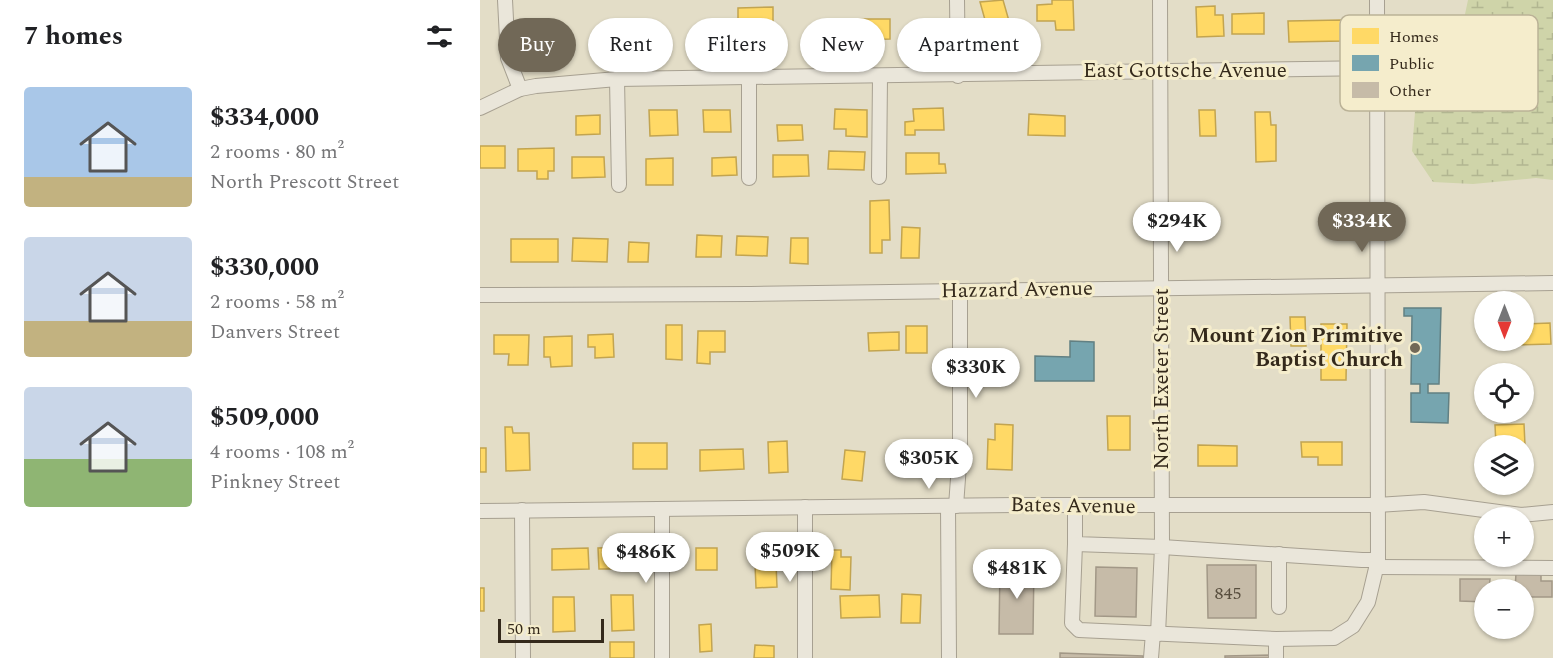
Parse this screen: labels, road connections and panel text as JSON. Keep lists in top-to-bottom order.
{
  "streets": {
    "street": [
      "East Gottsche Avenue",
      "Hazzard Avenue",
      "North Exeter Street",
      "Bates Avenue"
    ]
  },
  "crossings": [
    ["East Gottsche Avenue", "North Exeter Street"],
    ["Hazzard Avenue", "North Exeter Street"],
    ["North Exeter Street", "Bates Avenue"]
  ],
  "places": ["Mount Zion Primitive Baptist Church"],
  "house_numbers": ["845"],
  "legend": ["Homes", "Public", "Other"],
  "scale_bar": "50 m",
  "north": "bottom",
  "page": {
    "heading": "7 homes",
    "chip": [
      "Buy",
      "Rent",
      "Filters",
      "New",
      "Apartment"
    ],
    "list": [
      {
        "name": "$334,000",
        "note": "2 rooms · 80 m² · North Prescott Street"
      },
      {
        "name": "$330,000",
        "note": "2 rooms · 58 m² · Danvers Street"
      },
      {
        "name": "$509,000",
        "note": "4 rooms · 108 m² · Pinkney Street"
      }
    ],
    "price": [
      "$294K",
      "$334K",
      "$330K",
      "$305K",
      "$509K",
      "$486K",
      "$481K"
    ],
    "map_buttons": ["+", "−"],
    "scale": "50 m"
  }
}
